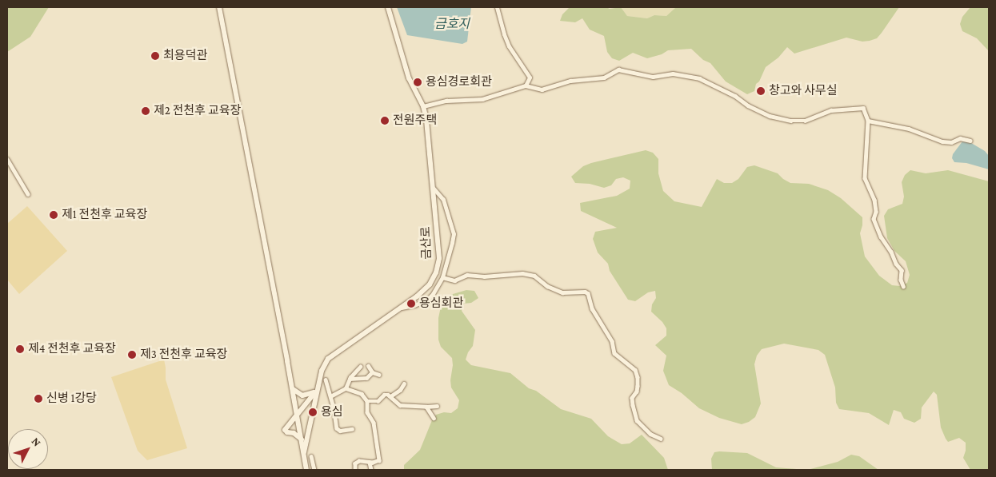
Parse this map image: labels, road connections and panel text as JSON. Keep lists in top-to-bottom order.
{
  "streets": {
    "street": ["금산로"]
  },
  "water": ["금호지"],
  "places": [
    "최용덕관",
    "용심경로회관",
    "창고와 사무실",
    "제2 전천후 교육장",
    "전원주택",
    "제1 전천후 교육장",
    "용심회관",
    "제4 전천후 교육장",
    "제3 전천후 교육장",
    "신병 1강당",
    "용심"
  ],
  "north": "top right"
}
